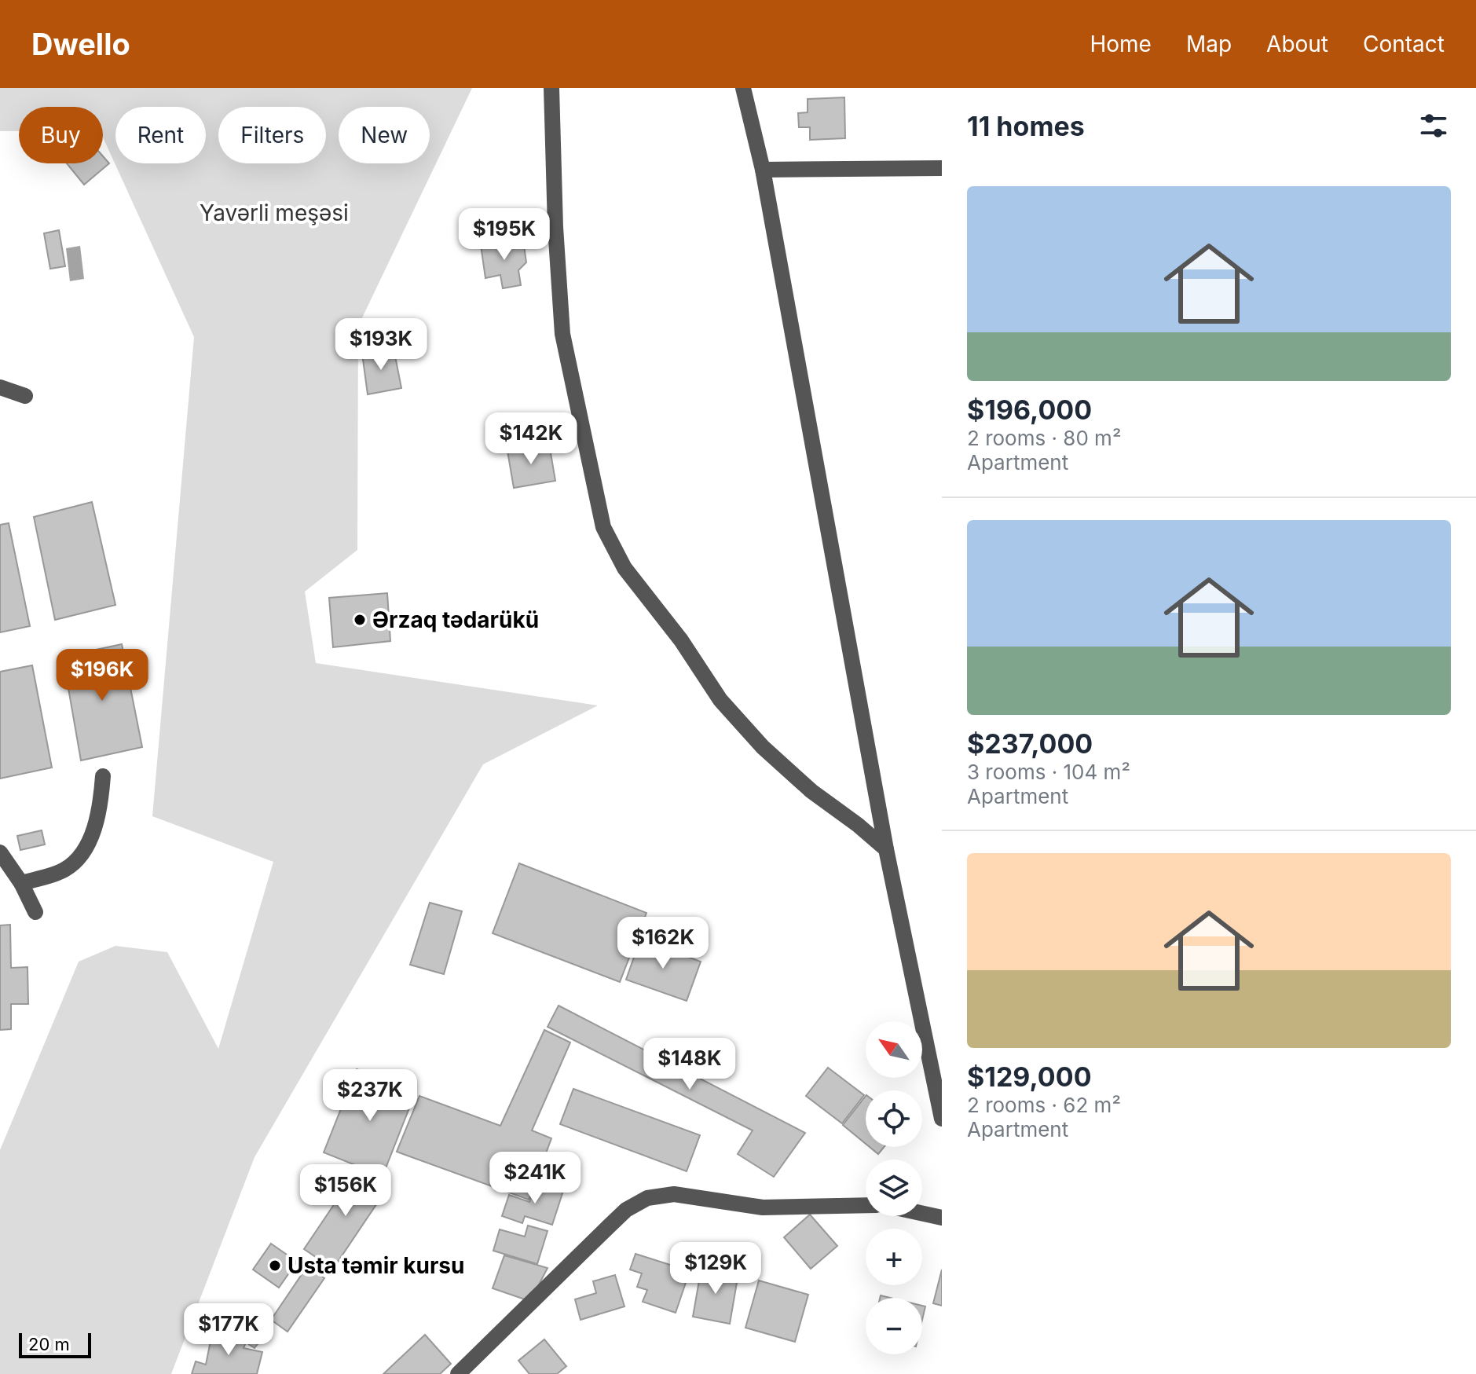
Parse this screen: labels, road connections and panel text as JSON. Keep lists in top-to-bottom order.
{
  "parks": ["Yavərli meşəsi"],
  "places": ["Ərzaq tədarükü", "Usta təmir kursu"],
  "scale_bar": "20 m",
  "north": "top left",
  "page": {
    "header": "Dwello",
    "nav": [
      "Home",
      "Map",
      "About",
      "Contact"
    ],
    "heading": "11 homes",
    "chip": [
      "Buy",
      "Rent",
      "Filters",
      "New"
    ],
    "list": [
      {
        "name": "$196,000",
        "note": "2 rooms · 80 m² · Apartment"
      },
      {
        "name": "$237,000",
        "note": "3 rooms · 104 m² · Apartment"
      },
      {
        "name": "$129,000",
        "note": "2 rooms · 62 m² · Apartment"
      }
    ],
    "price": [
      "$195K",
      "$193K",
      "$142K",
      "$196K",
      "$162K",
      "$148K",
      "$237K",
      "$241K",
      "$156K",
      "$129K",
      "$177K"
    ],
    "map_buttons": ["+", "−"],
    "scale": "20 m"
  }
}
